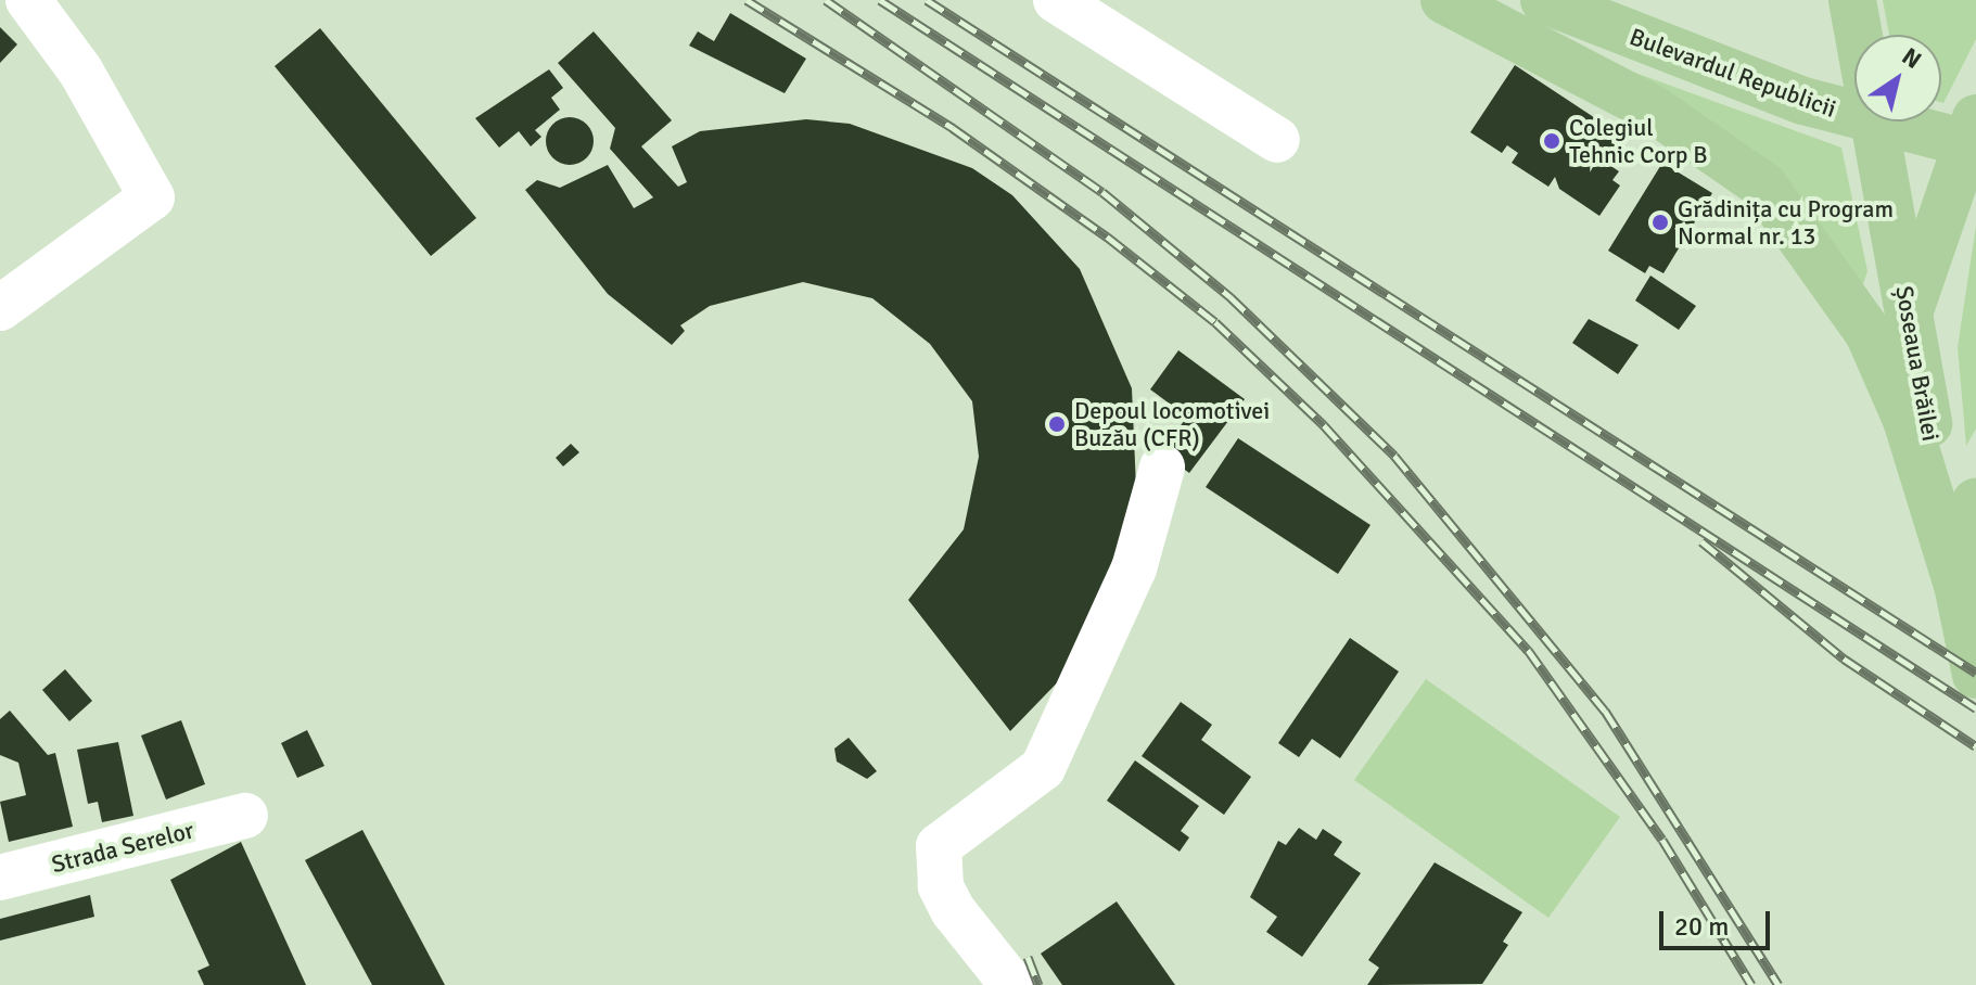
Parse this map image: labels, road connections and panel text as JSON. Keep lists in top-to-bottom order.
{
  "streets": {
    "main road": ["Bulevardul Republicii", "Șoseaua Brăilei"],
    "street": ["Strada Serelor"]
  },
  "places": ["Colegiul Tehnic Corp B", "Grădinița cu Program Normal nr. 13", "Depoul locomotivei Buzău (CFR)"],
  "scale_bar": "20 m",
  "north": "top right"
}
